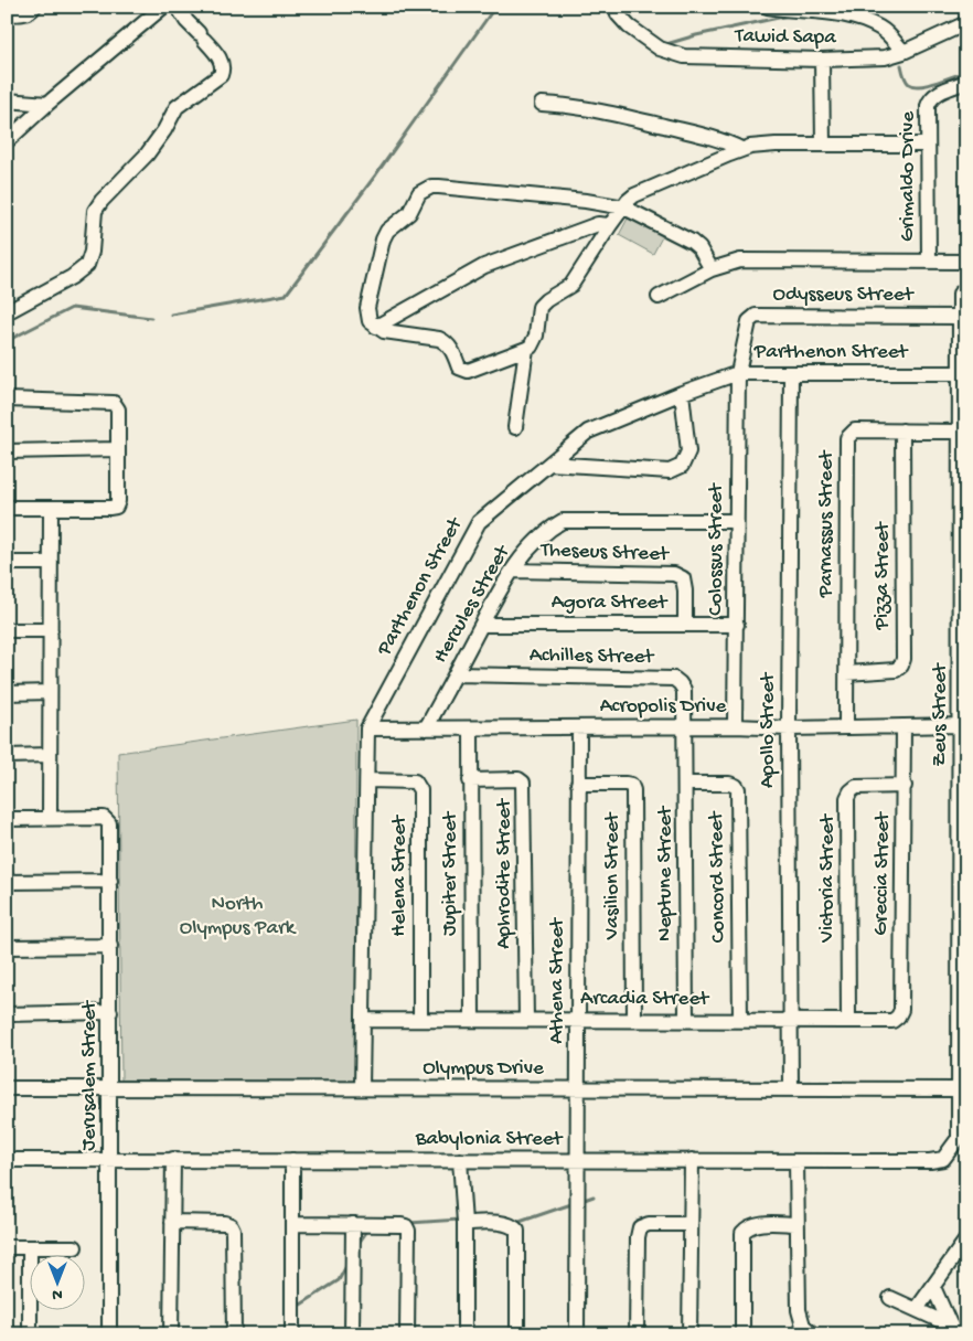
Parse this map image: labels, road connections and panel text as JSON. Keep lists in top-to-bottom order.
{
  "streets": {
    "street": [
      "Tawid Sapa",
      "Grimaldo Drive",
      "Odysseus Street",
      "Parthenon Street",
      "Parnassus Street",
      "Colossus Street",
      "Theseus Street",
      "Pizza Street",
      "Agora Street",
      "Hercules Street",
      "Achilles Street",
      "Acropolis Drive",
      "Zeus Street",
      "Apollo Street",
      "Jupiter Street",
      "Aphrodite Street",
      "Neptune Street",
      "Greccia Street",
      "Helena Street",
      "Vasilion Street",
      "Concord Street",
      "Victoria Street",
      "Athena Street",
      "Arcadia Street",
      "Olympus Drive",
      "Jerusalem Street",
      "Babylonia Street"
    ]
  },
  "crossings": [
    ["Odysseus Street", "Parthenon Street"],
    ["Odysseus Street", "Colossus Street"],
    ["Odysseus Street", "Zeus Street"],
    ["Parthenon Street", "Colossus Street"],
    ["Parthenon Street", "Acropolis Drive"],
    ["Parthenon Street", "Zeus Street"],
    ["Parthenon Street", "Apollo Street"],
    ["Parthenon Street", "Helena Street"],
    ["Parthenon Street", "Arcadia Street"],
    ["Parthenon Street", "Olympus Drive"],
    ["Parnassus Street", "Pizza Street"],
    ["Parnassus Street", "Acropolis Drive"],
    ["Parnassus Street", "Zeus Street"],
    ["Colossus Street", "Agora Street"],
    ["Colossus Street", "Hercules Street"],
    ["Colossus Street", "Acropolis Drive"],
    ["Theseus Street", "Agora Street"],
    ["Theseus Street", "Hercules Street"],
    ["Agora Street", "Hercules Street"],
    ["Hercules Street", "Achilles Street"],
    ["Hercules Street", "Acropolis Drive"],
    ["Achilles Street", "Acropolis Drive"],
    ["Achilles Street", "Neptune Street"],
    ["Acropolis Drive", "Zeus Street"],
    ["Acropolis Drive", "Apollo Street"],
    ["Acropolis Drive", "Jupiter Street"],
    ["Acropolis Drive", "Neptune Street"],
    ["Acropolis Drive", "Greccia Street"],
    ["Acropolis Drive", "Athena Street"],
    ["Zeus Street", "Olympus Drive"],
    ["Zeus Street", "Babylonia Street"],
    ["Apollo Street", "Arcadia Street"],
    ["Apollo Street", "Olympus Drive"],
    ["Jupiter Street", "Aphrodite Street"],
    ["Jupiter Street", "Arcadia Street"],
    ["Aphrodite Street", "Arcadia Street"],
    ["Neptune Street", "Concord Street"],
    ["Neptune Street", "Arcadia Street"],
    ["Greccia Street", "Victoria Street"],
    ["Greccia Street", "Arcadia Street"],
    ["Helena Street", "Arcadia Street"],
    ["Vasilion Street", "Athena Street"],
    ["Vasilion Street", "Arcadia Street"],
    ["Concord Street", "Arcadia Street"],
    ["Victoria Street", "Arcadia Street"],
    ["Athena Street", "Arcadia Street"],
    ["Athena Street", "Olympus Drive"],
    ["Athena Street", "Babylonia Street"],
    ["Olympus Drive", "Jerusalem Street"],
    ["Jerusalem Street", "Babylonia Street"]
  ],
  "parks": ["North Olympus Park"],
  "north": "bottom"
}
